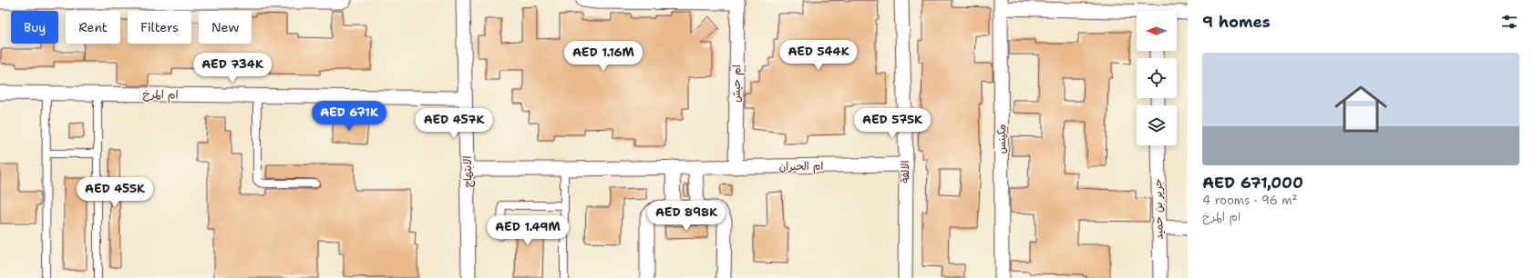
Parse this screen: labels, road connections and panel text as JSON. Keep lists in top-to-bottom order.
{
  "streets": {
    "street": [
      "ام حيش",
      "ام المرخ",
      "مكينس",
      "ام الحيران",
      "الابتهاج",
      "الالفة",
      "جرير بن حميد"
    ]
  },
  "crossings": [
    ["ام حيش", "ام الحيران"],
    ["ام المرخ", "الابتهاج"],
    ["ام الحيران", "الابتهاج"],
    ["ام الحيران", "الالفة"]
  ],
  "north": "left",
  "page": {
    "heading": "9 homes",
    "chip": [
      "Buy",
      "Rent",
      "Filters",
      "New"
    ],
    "price": [
      "AED 544K",
      "AED 1.16M",
      "AED 734K",
      "AED 671K",
      "AED 457K",
      "AED 575K",
      "AED 455K",
      "AED 898K",
      "AED 1.49M"
    ],
    "list": [
      {
        "name": "AED 671,000",
        "note": "4 rooms · 96 m² · ام المرخ"
      }
    ]
  }
}
